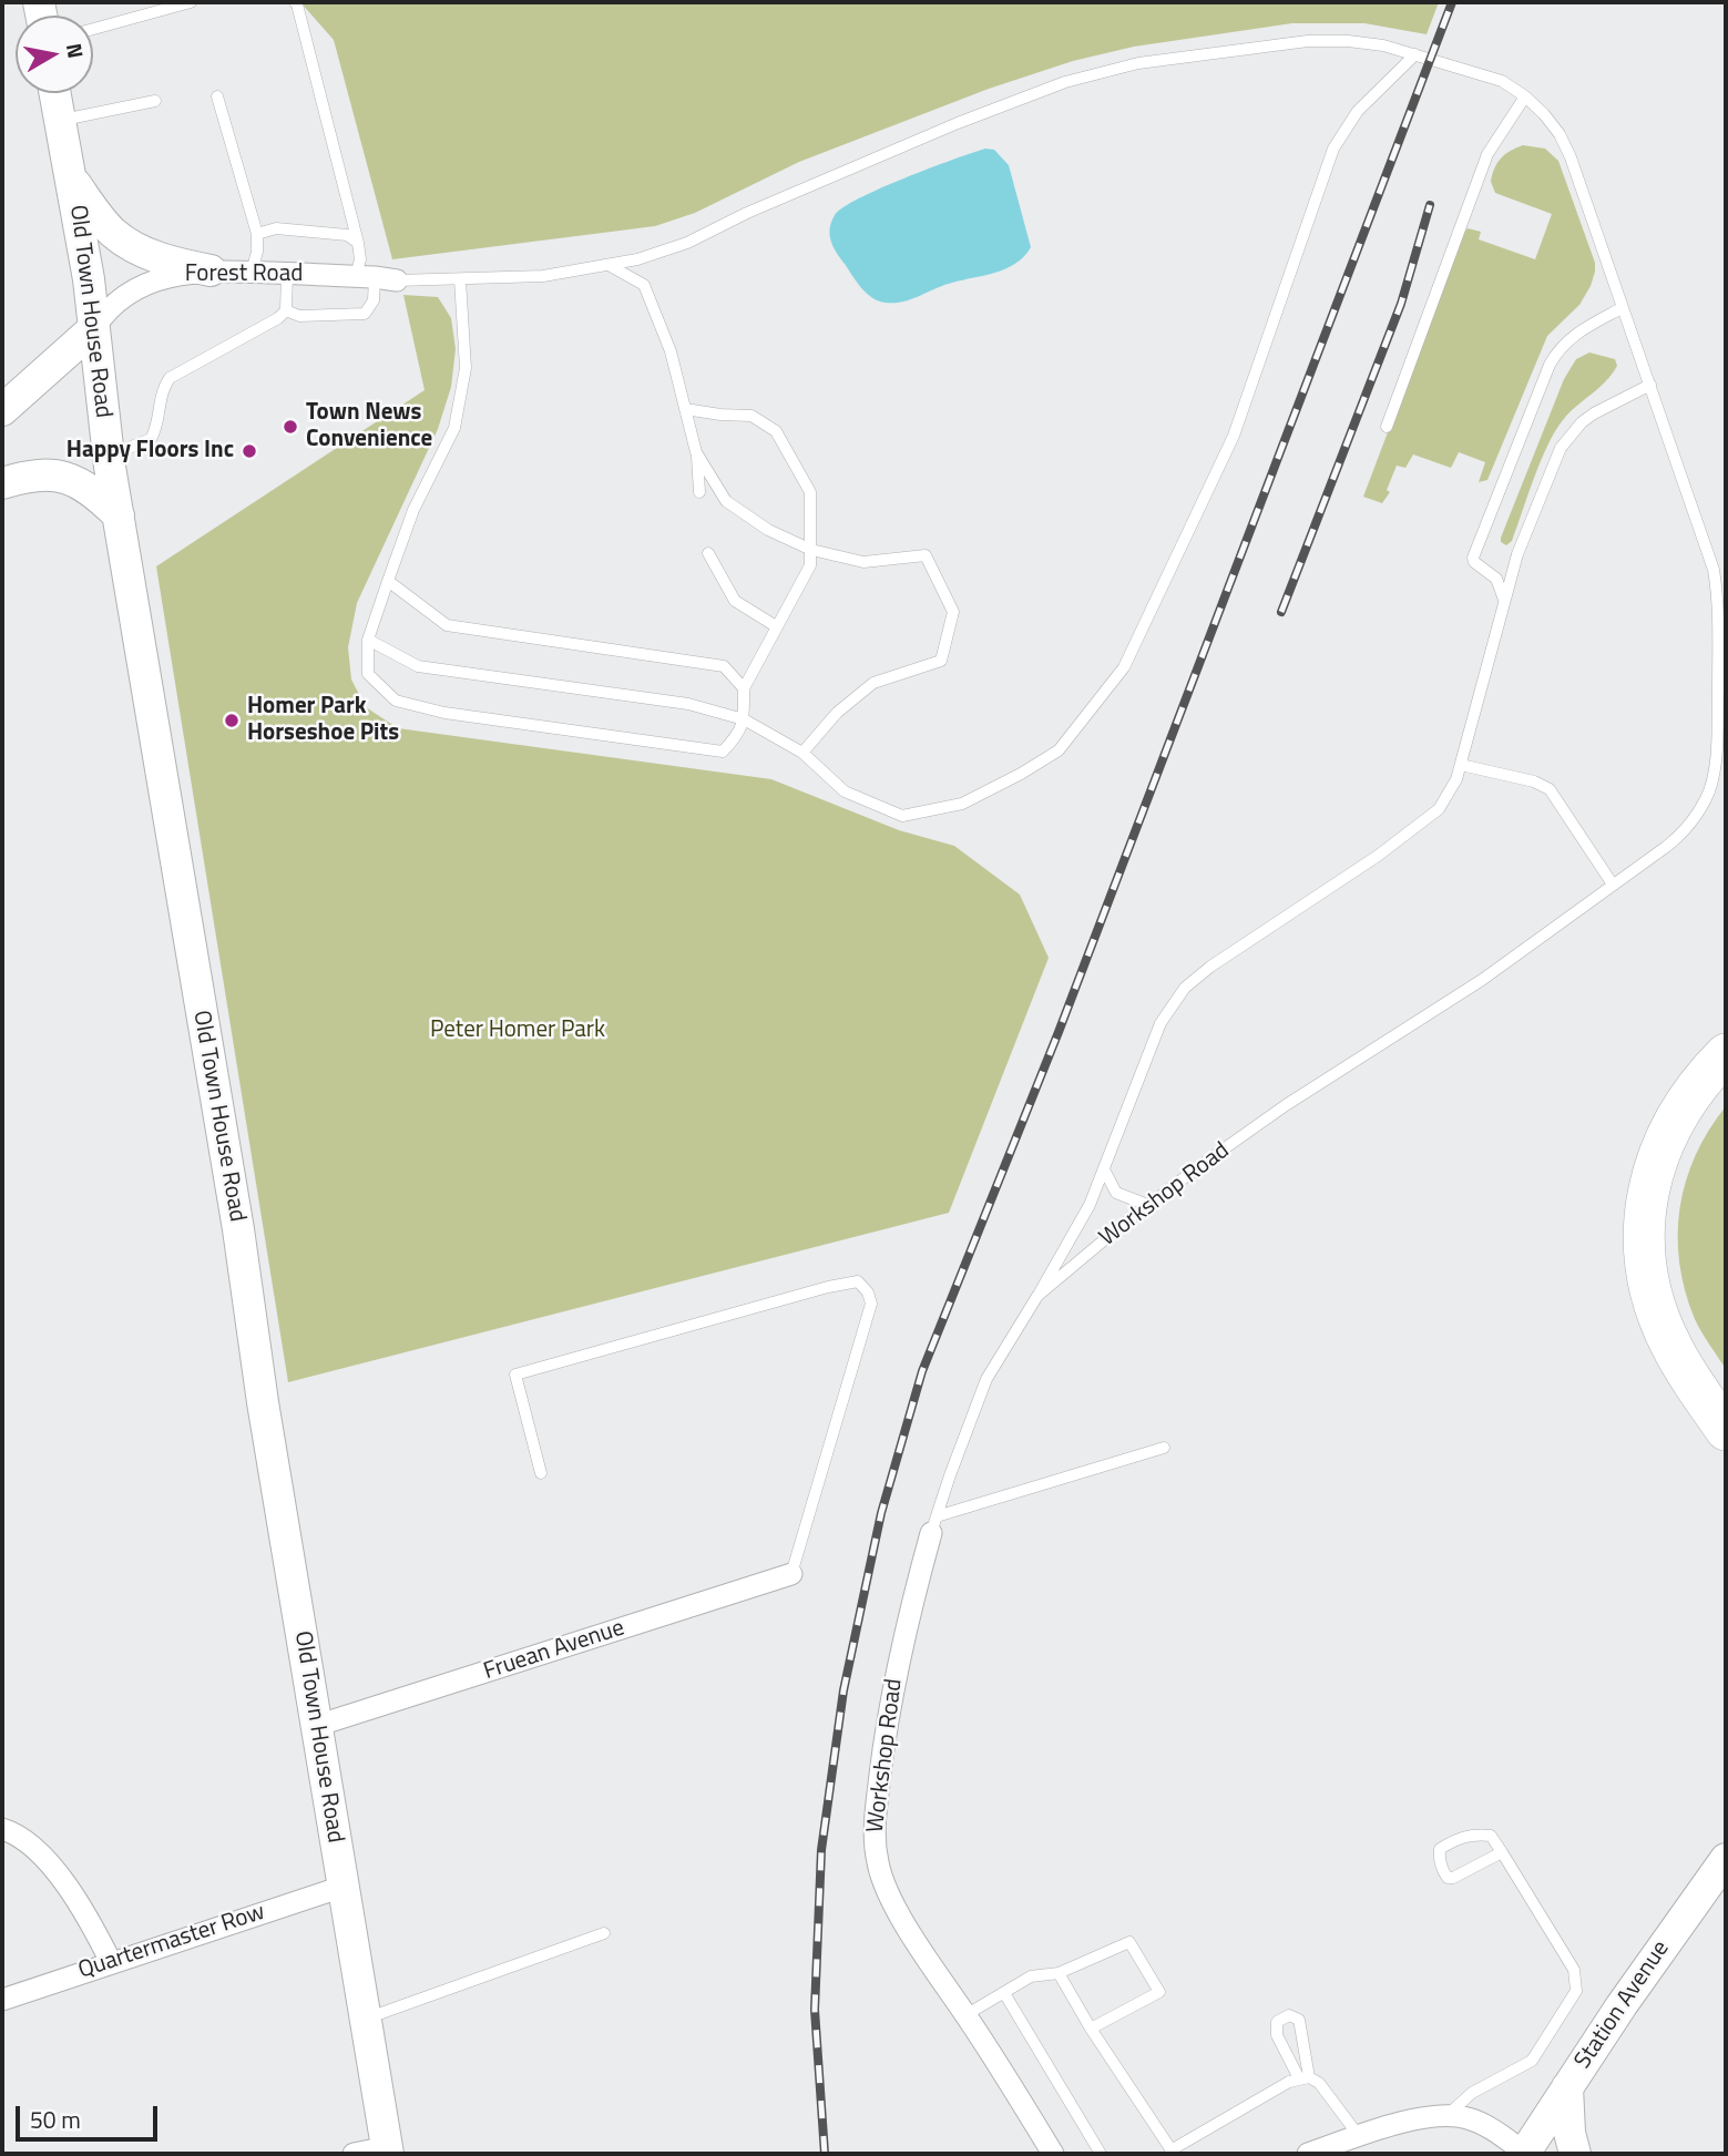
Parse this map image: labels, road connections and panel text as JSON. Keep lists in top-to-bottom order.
{
  "streets": {
    "main road": ["Forest Road", "Old Town House Road", "Station Avenue"],
    "street": ["Workshop Road", "Fruean Avenue", "Quartermaster Row"]
  },
  "crossings": [
    ["Forest Road", "Old Town House Road"],
    ["Forest Road", "Workshop Road"],
    ["Old Town House Road", "Fruean Avenue"],
    ["Old Town House Road", "Quartermaster Row"]
  ],
  "parks": ["Peter Homer Park"],
  "places": ["Town News Convenience", "Happy Floors Inc", "Homer Park Horseshoe Pits"],
  "scale_bar": "50 m",
  "north": "right"
}
